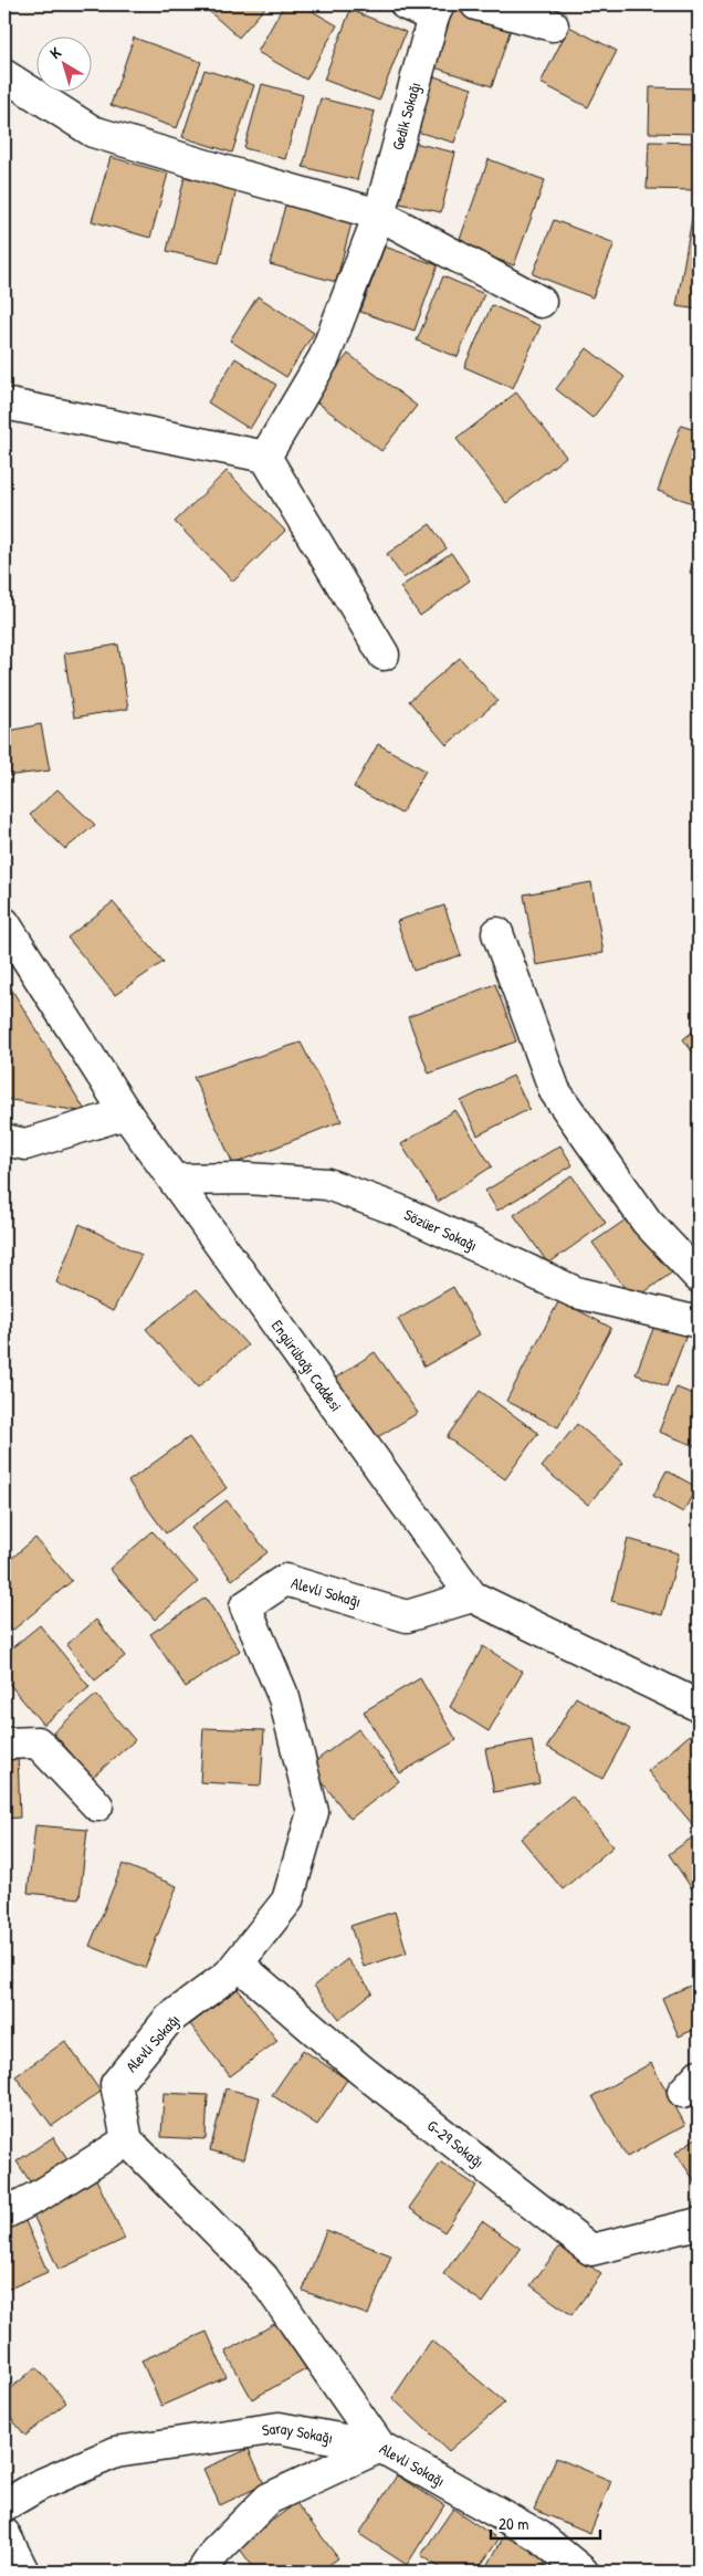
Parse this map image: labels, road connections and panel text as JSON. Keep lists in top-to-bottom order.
{
  "streets": {
    "street": [
      "Gedik Sokağı",
      "Sözüer Sokağı",
      "Engürübağı Caddesi",
      "Alevli Sokağı",
      "G-29 Sokağı",
      "Saray Sokağı"
    ]
  },
  "crossings": [
    ["Sözüer Sokağı", "Engürübağı Caddesi"],
    ["Engürübağı Caddesi", "Alevli Sokağı"],
    ["Alevli Sokağı", "G-29 Sokağı"],
    ["Alevli Sokağı", "Saray Sokağı"]
  ],
  "scale_bar": "20 m",
  "north": "top left"
}
